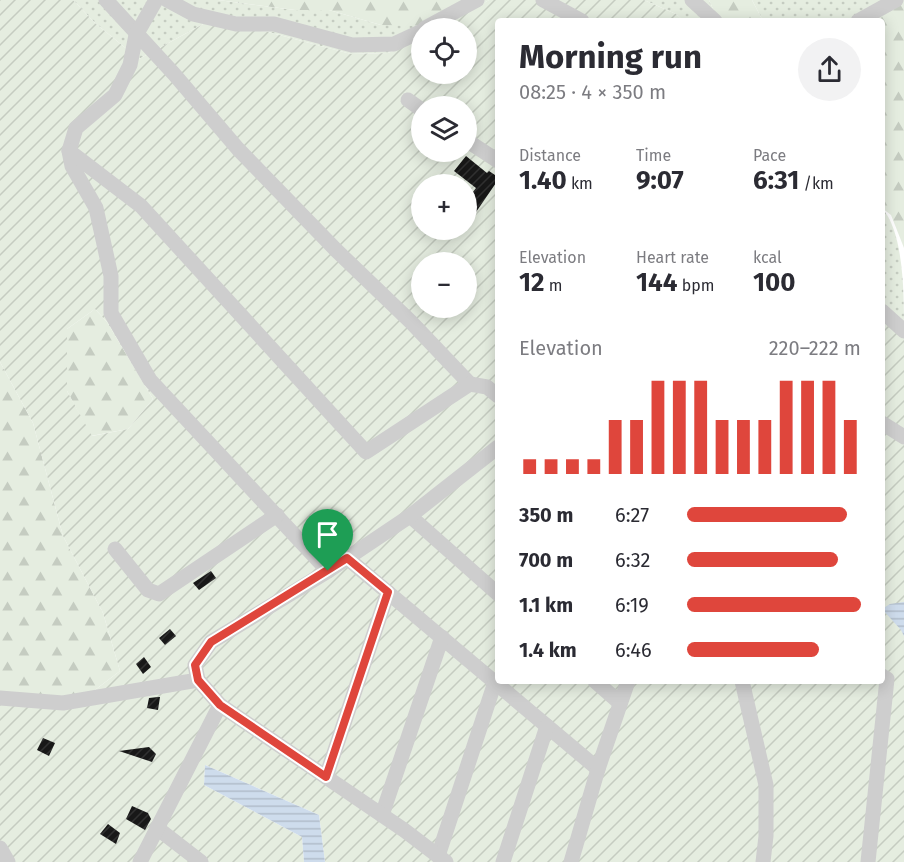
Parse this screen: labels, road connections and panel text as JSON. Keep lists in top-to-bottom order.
{
  "page": {
    "map_buttons": ["+", "−"],
    "heading": ["Morning run", "08:25 · 4 × 350 m"],
    "stats": [
      ["Distance", "1.40 km"],
      ["Time", "9:07"],
      ["Pace", "6:31 /km"],
      ["Elevation", "12 m"],
      ["Heart rate", "144 bpm"],
      ["kcal", "100"]
    ],
    "chart": ["Elevation", "220–222 m"],
    "list": [
      {
        "name": "350 m",
        "note": "6:27"
      },
      {
        "name": "700 m",
        "note": "6:32"
      },
      {
        "name": "1.1 km",
        "note": "6:19"
      },
      {
        "name": "1.4 km",
        "note": "6:46"
      }
    ]
  }
}
